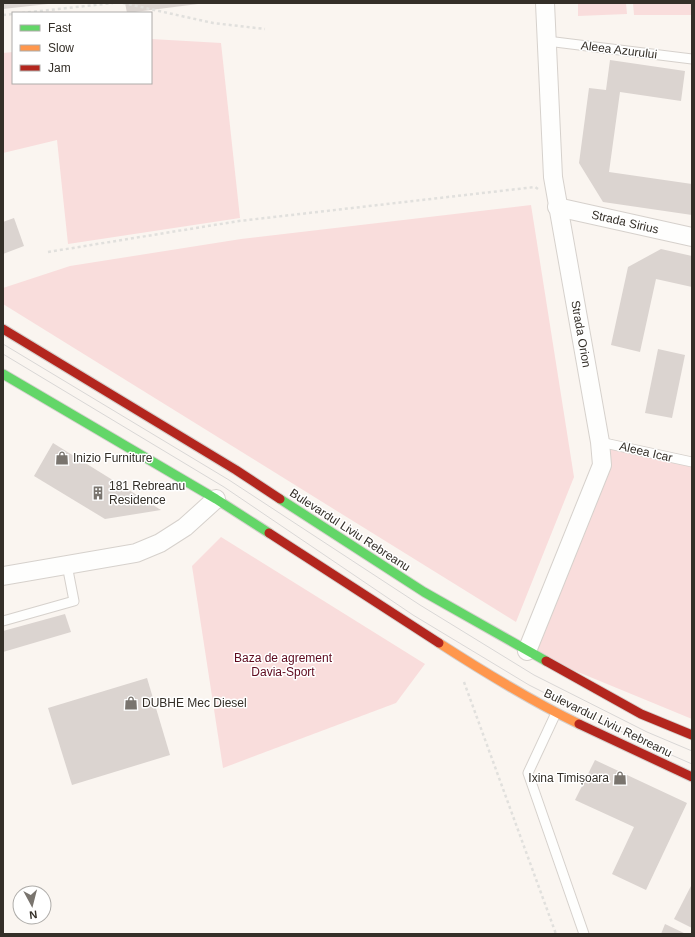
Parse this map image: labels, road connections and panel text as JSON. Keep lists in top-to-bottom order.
{
  "streets": {
    "main road": ["Bulevardul Liviu Rebreanu"],
    "street": ["Strada Sirius", "Strada Orion"],
    "lane": ["Aleea Azurului", "Aleea Icar"]
  },
  "crossings": [
    ["Aleea Azurului", "Strada Orion"],
    ["Strada Sirius", "Strada Orion"],
    ["Strada Orion", "Aleea Icar"],
    ["Strada Orion", "Bulevardul Liviu Rebreanu"]
  ],
  "parks": ["Baza de agrement Davia-Sport"],
  "places": {
    "shop": ["Inizio Furniture", "DUBHE Mec Diesel", "Ixina Timișoara"],
    "building": ["181 Rebreanu Residence"]
  },
  "legend": ["Fast", "Slow", "Jam"],
  "north": "bottom"
}
